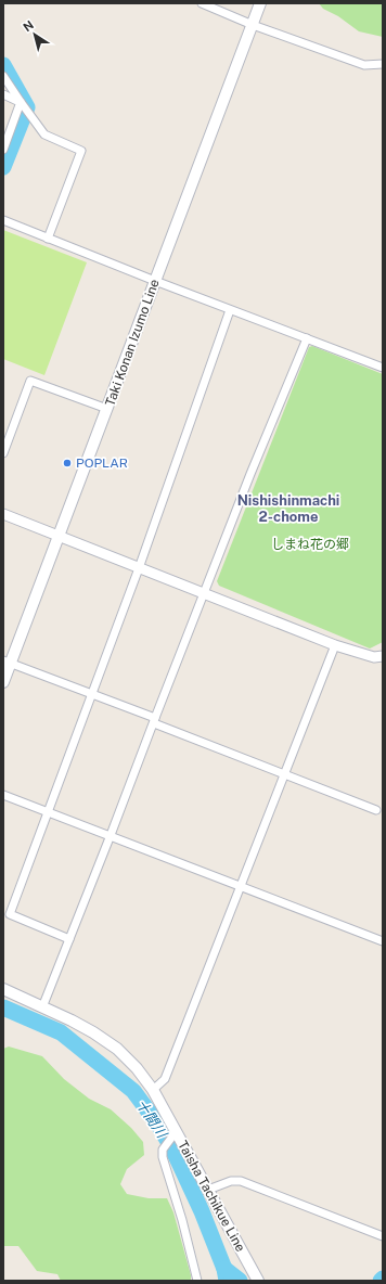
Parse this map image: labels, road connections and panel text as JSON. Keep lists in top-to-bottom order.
{
  "streets": {
    "main road": ["Taki Konan Izumo Line", "Taisha Tachikue Line"]
  },
  "districts": ["Nishishinmachi 2-chome"],
  "water": ["十間川"],
  "parks": ["しまね花の郷"],
  "places": ["POPLAR"],
  "north": "top left"
}
